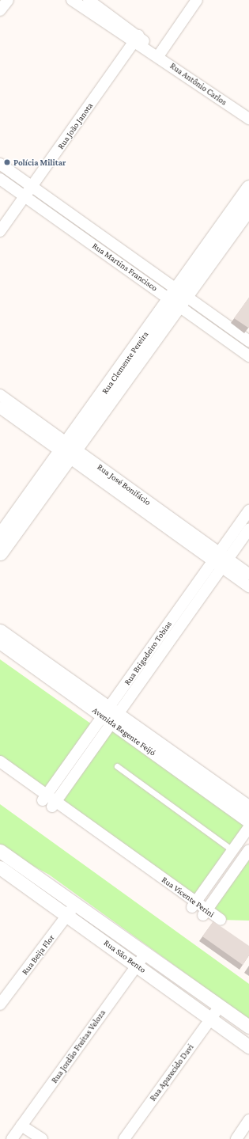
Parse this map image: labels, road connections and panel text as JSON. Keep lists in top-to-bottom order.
{
  "streets": {
    "main road": ["Rua Clemente Pereira"],
    "street": [
      "Rua Antônio Carlos",
      "Rua João Janota",
      "Rua Martins Francisco",
      "Rua José Bonifácio",
      "Rua Brigadeiro Tobias",
      "Avenida Regente Feijó",
      "Rua Vicente Perini",
      "Rua Beija Flor",
      "Rua São Bento",
      "Rua Jordão Freitas Veloza",
      "Rua Aparecido Davi"
    ]
  },
  "crossings": [
    ["Rua Antônio Carlos", "Rua João Janota"],
    ["Rua João Janota", "Rua Martins Francisco"],
    ["Rua Martins Francisco", "Rua Clemente Pereira"],
    ["Rua Clemente Pereira", "Rua José Bonifácio"],
    ["Rua José Bonifácio", "Rua Brigadeiro Tobias"],
    ["Rua Brigadeiro Tobias", "Avenida Regente Feijó"],
    ["Rua Brigadeiro Tobias", "Rua Vicente Perini"],
    ["Rua Beija Flor", "Rua São Bento"],
    ["Rua São Bento", "Rua Jordão Freitas Veloza"],
    ["Rua São Bento", "Rua Aparecido Davi"]
  ],
  "places": ["Polícia Militar"]
}
